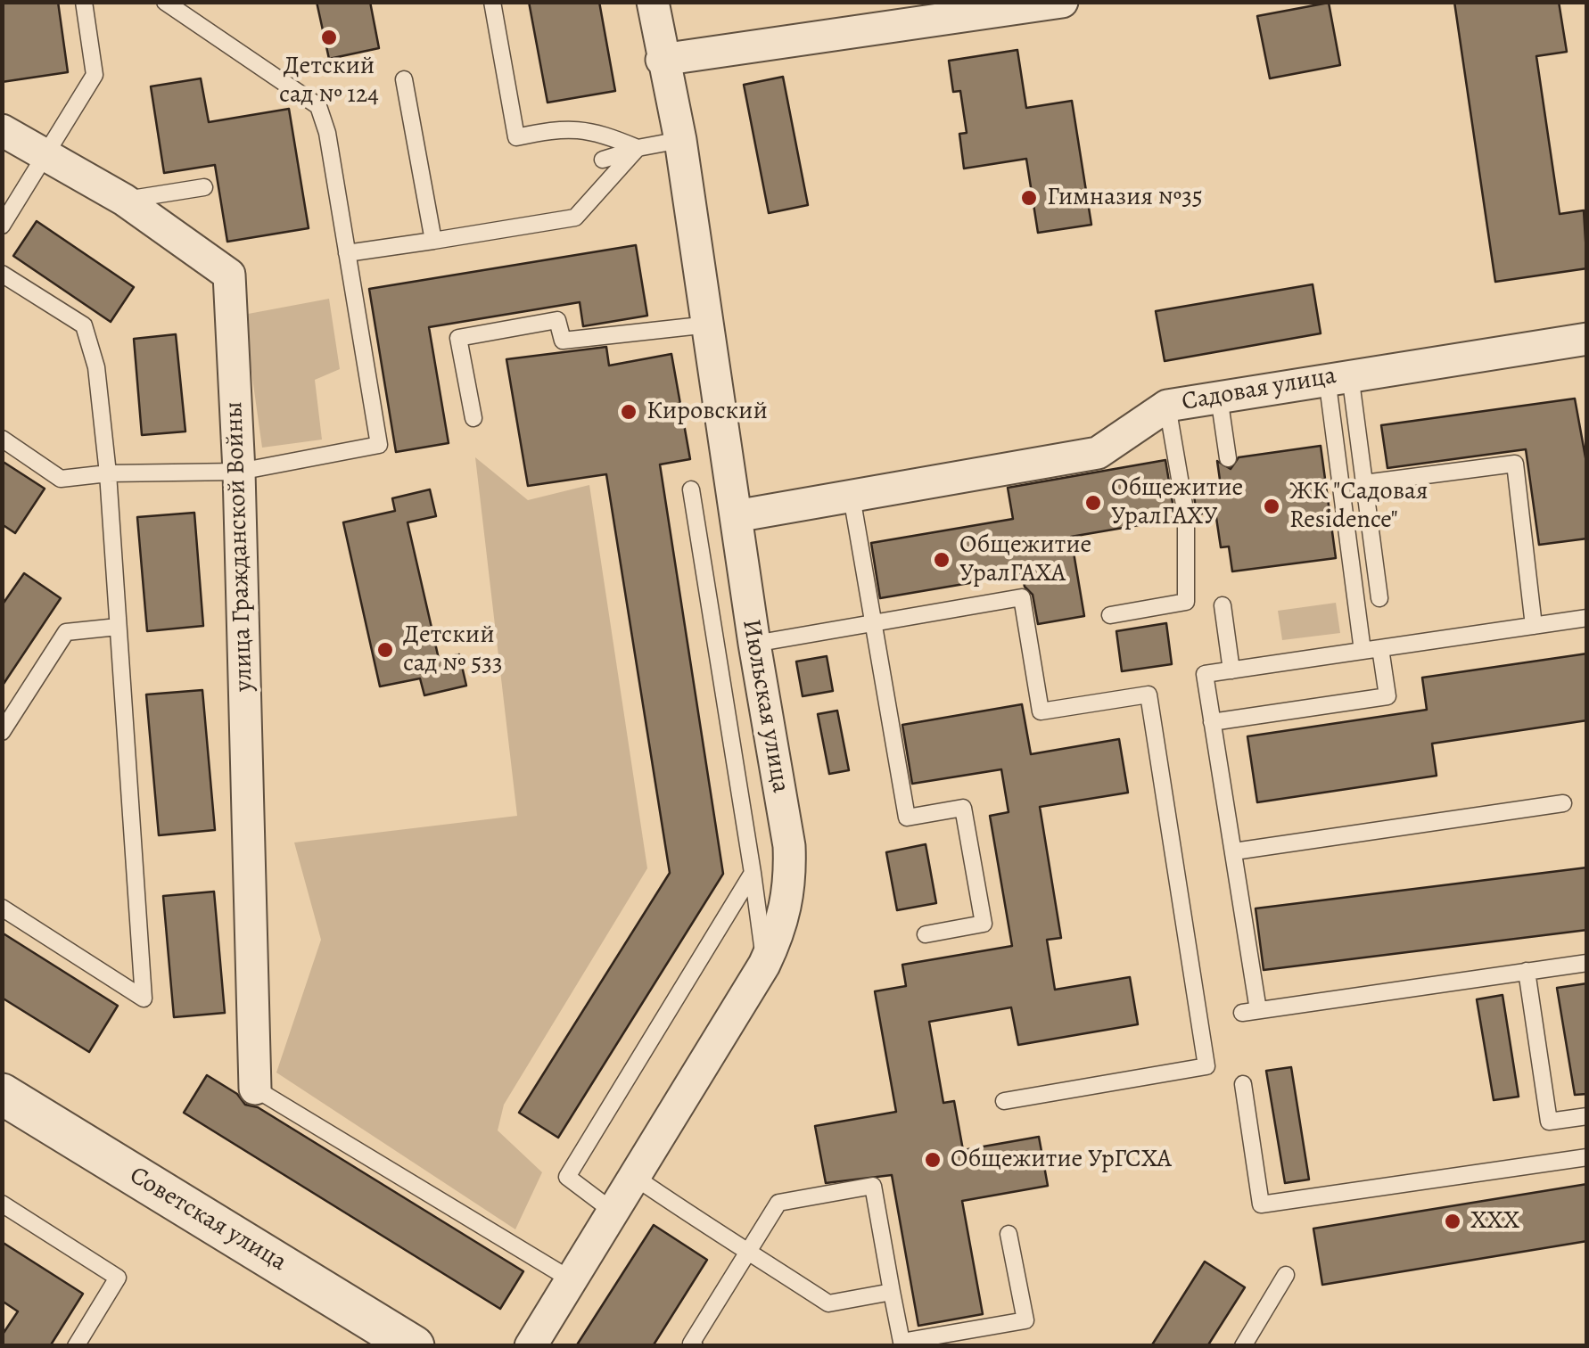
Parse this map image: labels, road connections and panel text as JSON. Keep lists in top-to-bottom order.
{
  "streets": {
    "street": [
      "Садовая улица",
      "улица Гражданской Войны",
      "Июльская улица",
      "Советская улица"
    ]
  },
  "crossings": [
    ["Садовая улица", "Июльская улица"]
  ],
  "places": [
    "Детский сад № 124",
    "Гимназия №35",
    "Кировский",
    "Общежитие УралГАХУ",
    "ЖК \"Садовая Residence\"",
    "Общежитие УралГАХА",
    "Детский сад № 533",
    "Общежитие УрГСХА",
    "XXX"
  ]
}
